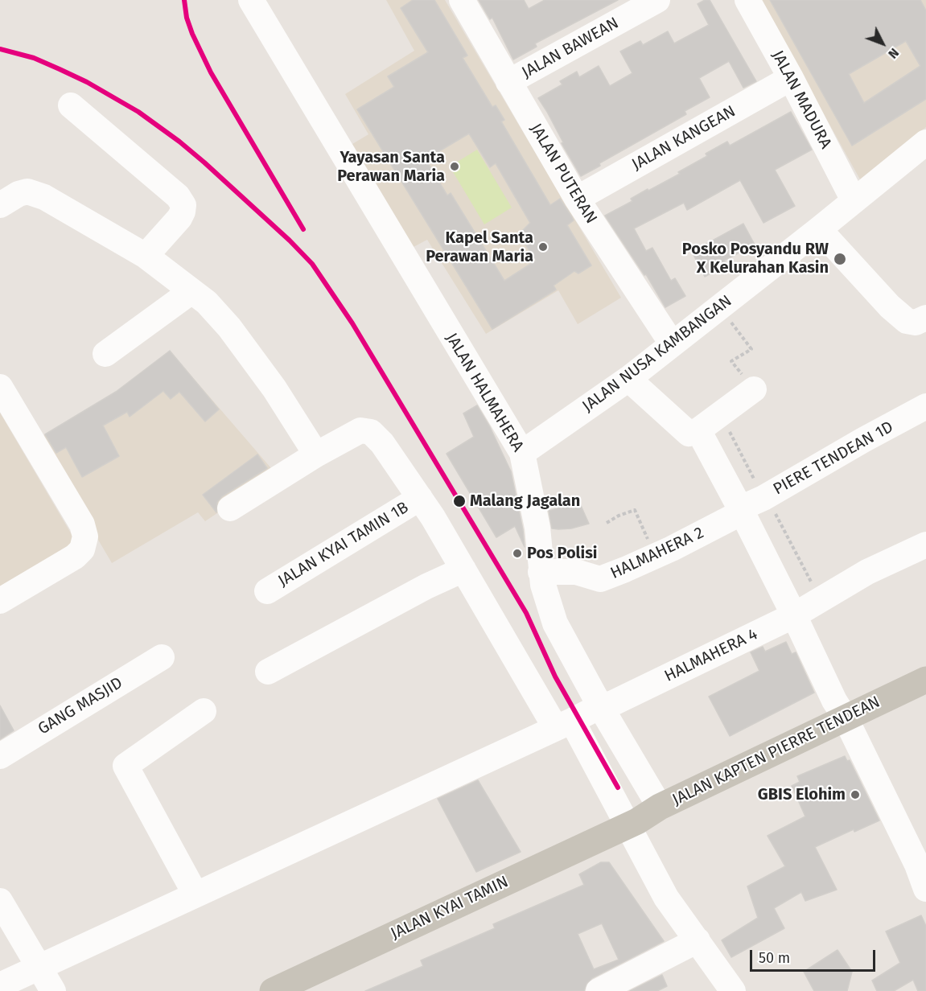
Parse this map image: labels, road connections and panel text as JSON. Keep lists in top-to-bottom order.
{
  "streets": {
    "main road": ["JALAN KAPTEN PIERRE TENDEAN", "JALAN KYAI TAMIN"],
    "street": [
      "JALAN BAWEAN",
      "JALAN MADURA",
      "JALAN KANGEAN",
      "JALAN PUTERAN",
      "JALAN NUSA KAMBANGAN",
      "JALAN HALMAHERA",
      "PIERE TENDEAN 1D",
      "JALAN KYAI TAMIN 1B",
      "HALMAHERA 2",
      "HALMAHERA 4",
      "GANG MASJID"
    ]
  },
  "crossings": [
    ["JALAN BAWEAN", "JALAN PUTERAN"],
    ["JALAN MADURA", "JALAN KANGEAN"],
    ["JALAN MADURA", "JALAN NUSA KAMBANGAN"],
    ["JALAN KANGEAN", "JALAN PUTERAN"],
    ["JALAN PUTERAN", "JALAN NUSA KAMBANGAN"],
    ["JALAN NUSA KAMBANGAN", "JALAN HALMAHERA"],
    ["JALAN HALMAHERA", "HALMAHERA 2"],
    ["JALAN HALMAHERA", "HALMAHERA 4"],
    ["JALAN HALMAHERA", "JALAN KAPTEN PIERRE TENDEAN"],
    ["PIERE TENDEAN 1D", "HALMAHERA 2"],
    ["JALAN KAPTEN PIERRE TENDEAN", "JALAN KYAI TAMIN"]
  ],
  "places": [
    "Yayasan Santa Perawan Maria",
    "Kapel Santa Perawan Maria",
    "Posko Posyandu RW X Kelurahan Kasin",
    "Malang Jagalan",
    "Pos Polisi",
    "GBIS Elohim"
  ],
  "scale_bar": "50 m",
  "north": "bottom right"
}
